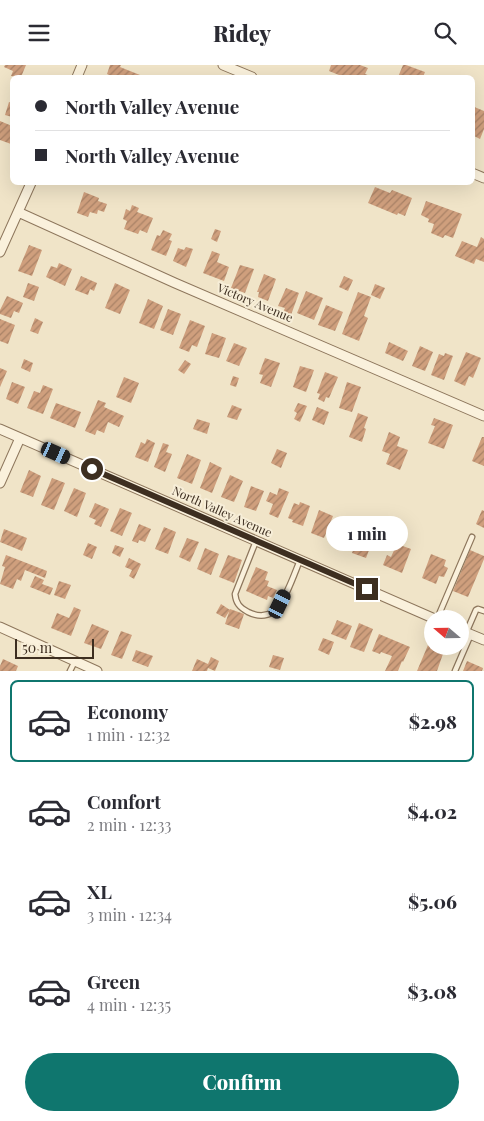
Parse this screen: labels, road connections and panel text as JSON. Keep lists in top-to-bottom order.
{
  "streets": {
    "street": ["Victory Avenue", "North Valley Avenue"]
  },
  "scale_bar": "50 m",
  "north": "left",
  "page": {
    "header": "Ridey",
    "banner": ["North Valley Avenue", "North Valley Avenue"],
    "bubble": "1 min",
    "scale": "50 m",
    "list": [
      {
        "name": "Economy",
        "note": "1 min · 12:32",
        "value": "$2.98"
      },
      {
        "name": "Comfort",
        "note": "2 min · 12:33",
        "value": "$4.02"
      },
      {
        "name": "XL",
        "note": "3 min · 12:34",
        "value": "$5.06"
      },
      {
        "name": "Green",
        "note": "4 min · 12:35",
        "value": "$3.08"
      }
    ],
    "buttons": "Confirm"
  }
}
